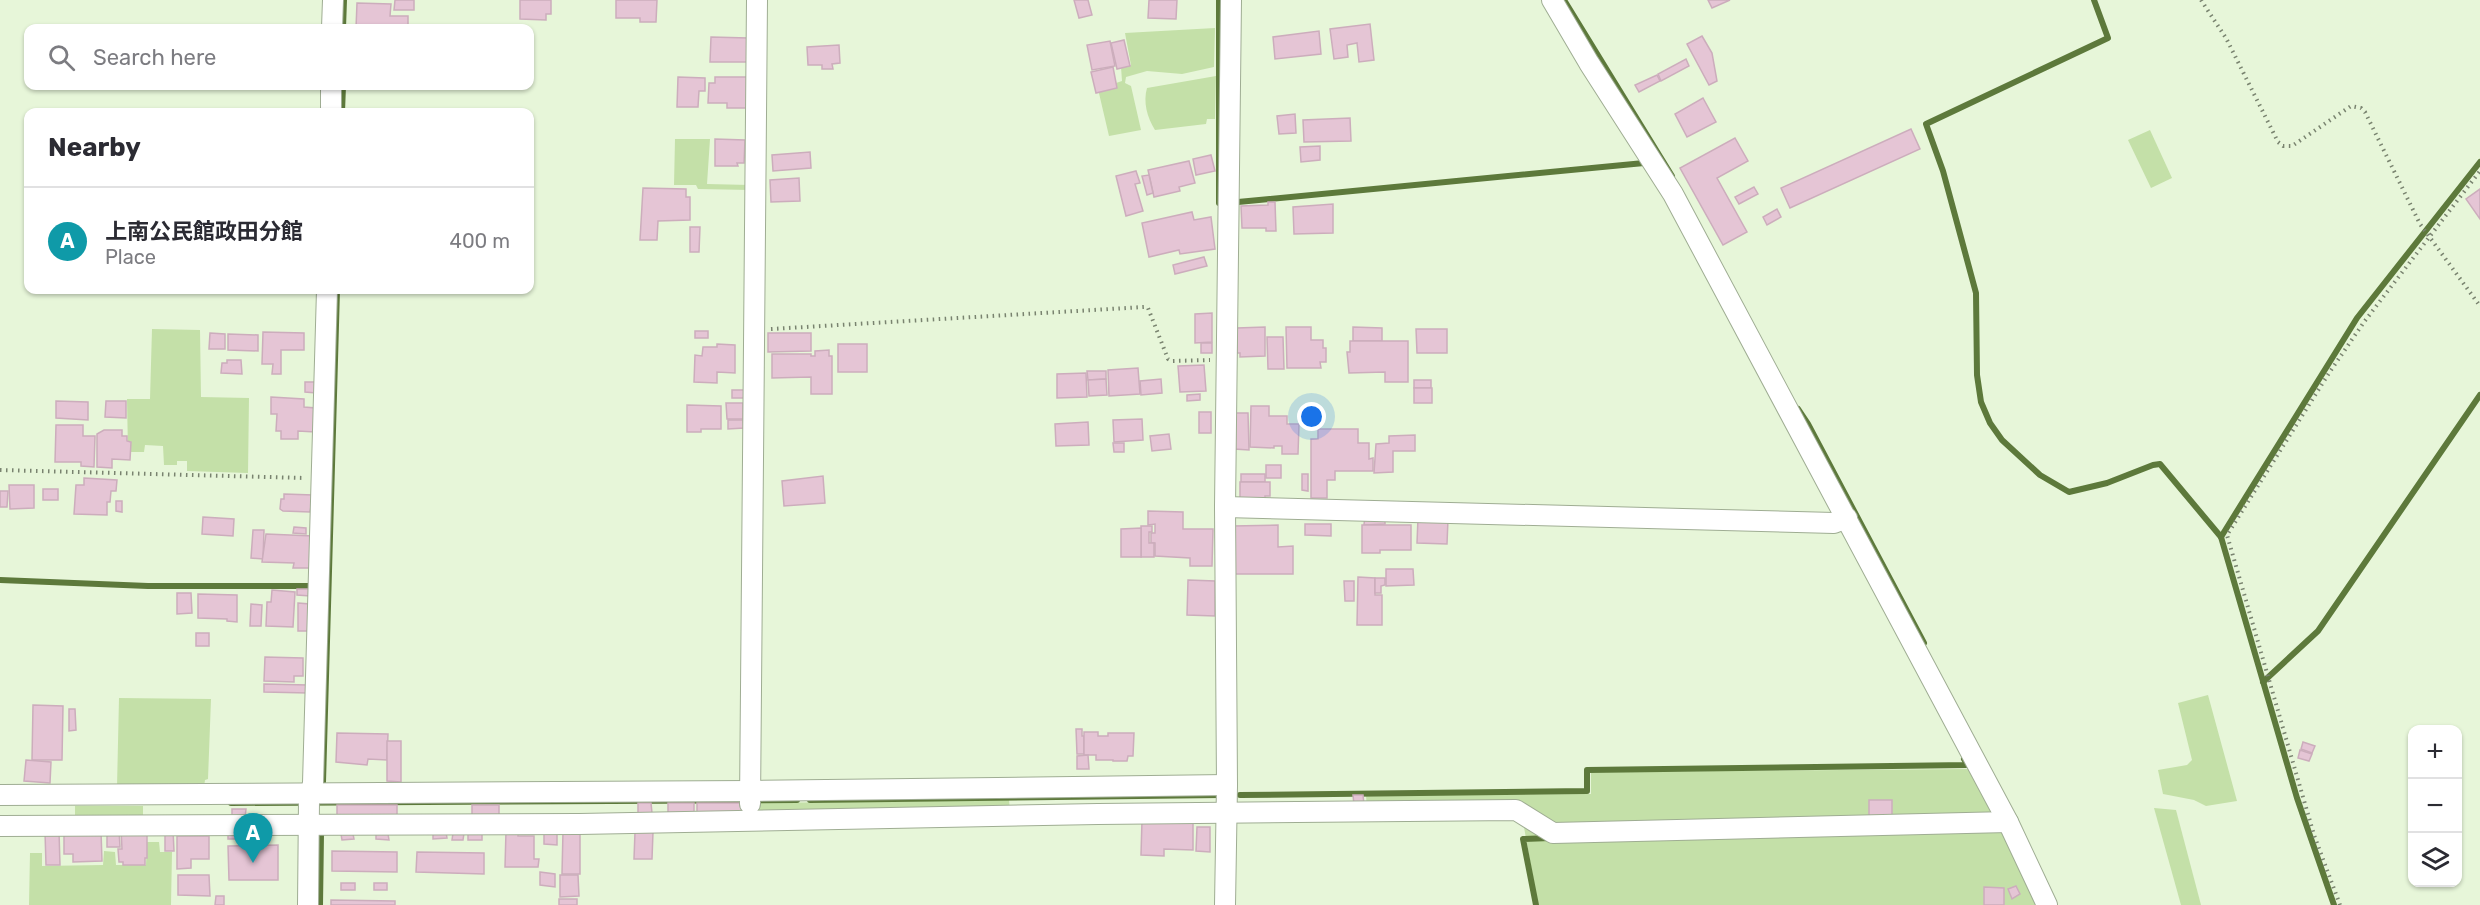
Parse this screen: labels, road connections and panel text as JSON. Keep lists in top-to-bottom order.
{
  "page": {
    "search": "Search here",
    "heading": "Nearby",
    "list": [
      {
        "mark": "A",
        "name": "上南公民館政田分館",
        "note": "Place",
        "value": "400 m"
      }
    ],
    "map_buttons": ["+", "−"],
    "pins": "A"
  }
}
